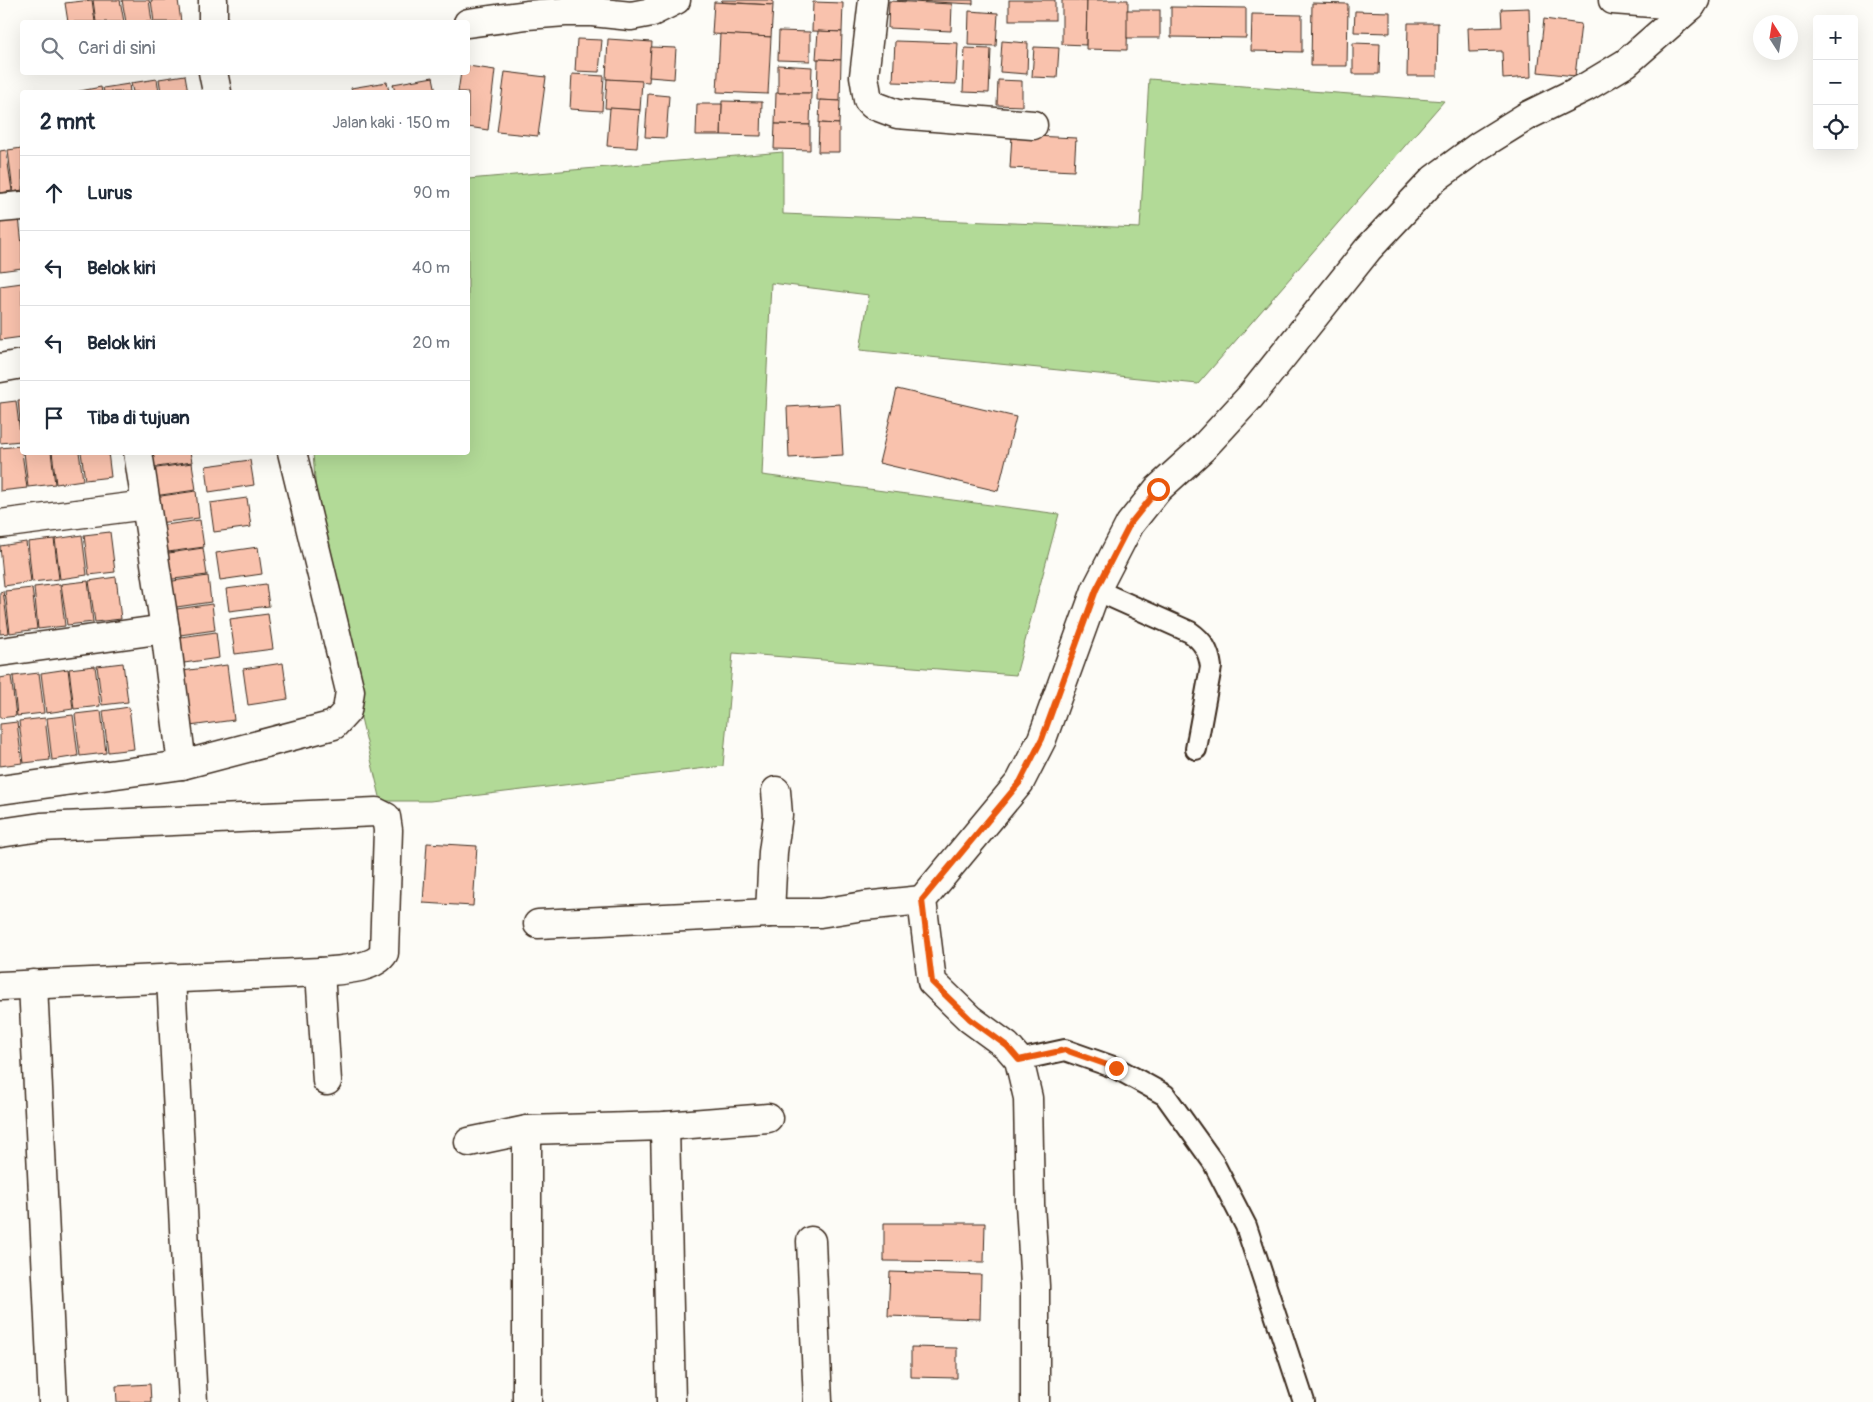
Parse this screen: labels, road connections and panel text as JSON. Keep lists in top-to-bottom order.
{
  "north": "top",
  "page": {
    "map_buttons": ["+", "−"],
    "search": "Cari di sini",
    "heading": ["2 mnt", "Jalan kaki · 150 m"],
    "list": [
      ["Lurus", "90 m"],
      ["Belok kiri", "40 m"],
      ["Belok kiri", "20 m"],
      "Tiba di tujuan"
    ]
  }
}
